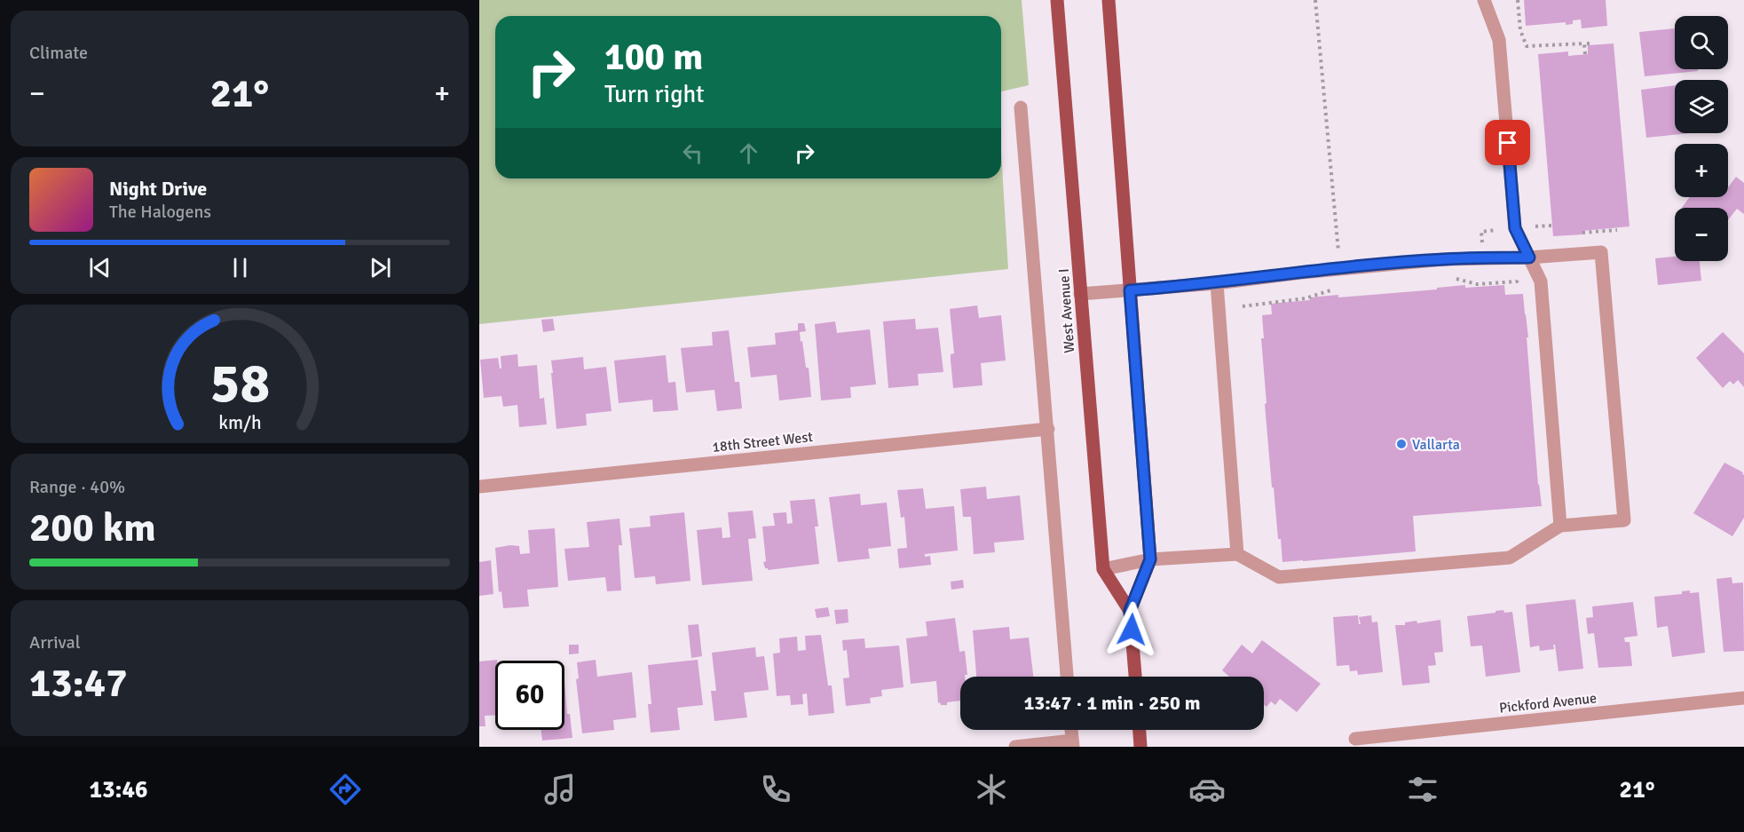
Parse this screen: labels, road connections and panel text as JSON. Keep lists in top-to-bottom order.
{
  "streets": {
    "main road": ["West Avenue I"],
    "street": ["18th Street West", "Pickford Avenue"]
  },
  "places": ["Vallarta"],
  "page": {
    "tile": [
      "Climate",
      ["Range · 40%", "200 km"],
      ["Arrival", "13:47"]
    ],
    "map_buttons": ["+", "−"],
    "turn": ["100 m", "Turn right"],
    "heat": ["−", "21°", "+"],
    "song": ["Night Drive", "The Halogens"],
    "limit": "60",
    "trip": "13:47 · 1 min · 250 m",
    "tabs": ["13:46", "21°"],
    "gauge": ["58", "km/h"]
  }
}
